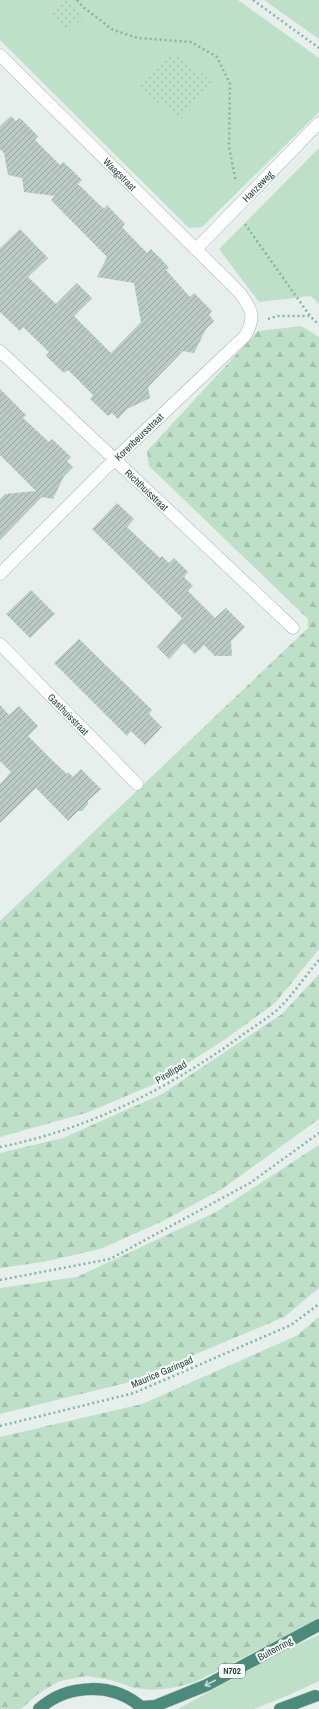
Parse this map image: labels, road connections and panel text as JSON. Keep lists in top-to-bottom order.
{
  "streets": {
    "highway": ["Buitenring", "N702"],
    "street": [
      "Waagstraat",
      "Hanzeweg",
      "Korenbeursstraat",
      "Richthuisstraat",
      "Gasthuisstraat"
    ],
    "path": ["Pirellipad", "Maurice Garinpad"]
  },
  "crossings": [
    ["Waagstraat", "Hanzeweg"],
    ["Waagstraat", "Korenbeursstraat"],
    ["Korenbeursstraat", "Richthuisstraat"],
    ["Buitenring", "N702"]
  ]
}
